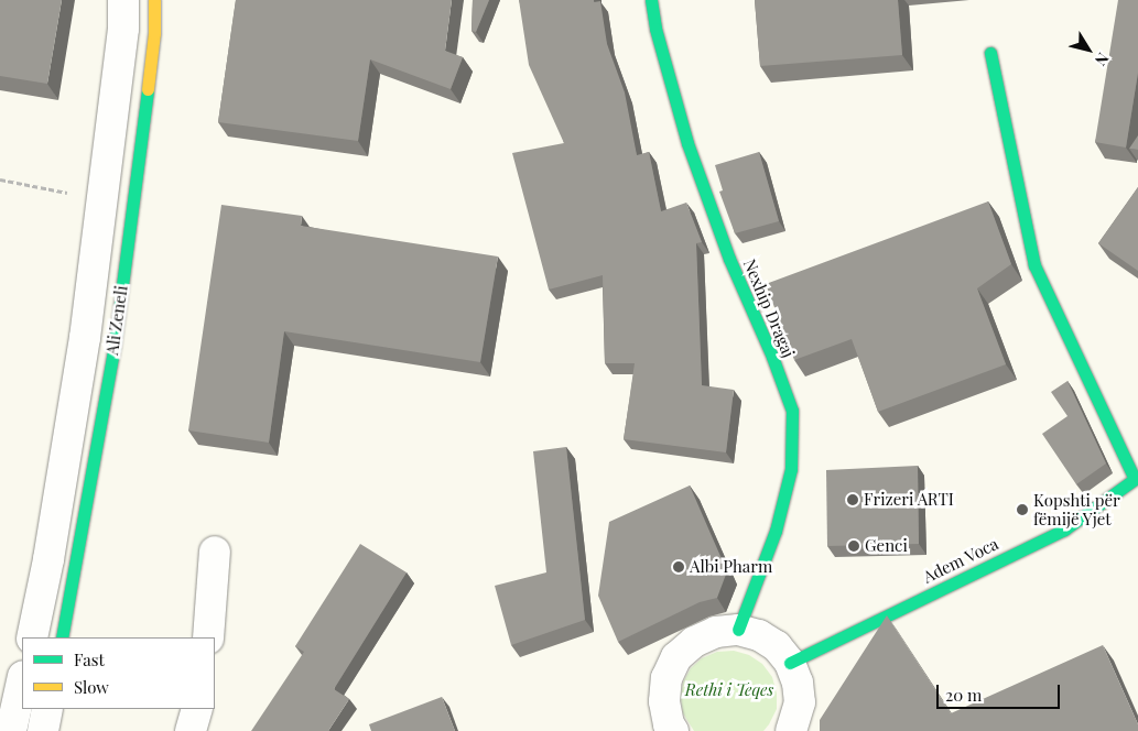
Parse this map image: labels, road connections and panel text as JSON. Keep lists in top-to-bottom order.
{
  "streets": {
    "street": ["Nexhip Dragaj", "Ali Zeneli", "Adem Voca"]
  },
  "parks": ["Rethi i Teqes"],
  "places": [
    "Frizeri ARTI",
    "Kopshti për fëmijë Yjet",
    "Genci",
    "Albi Pharm"
  ],
  "legend": ["Fast", "Slow"],
  "scale_bar": "20 m",
  "north": "bottom right"
}
